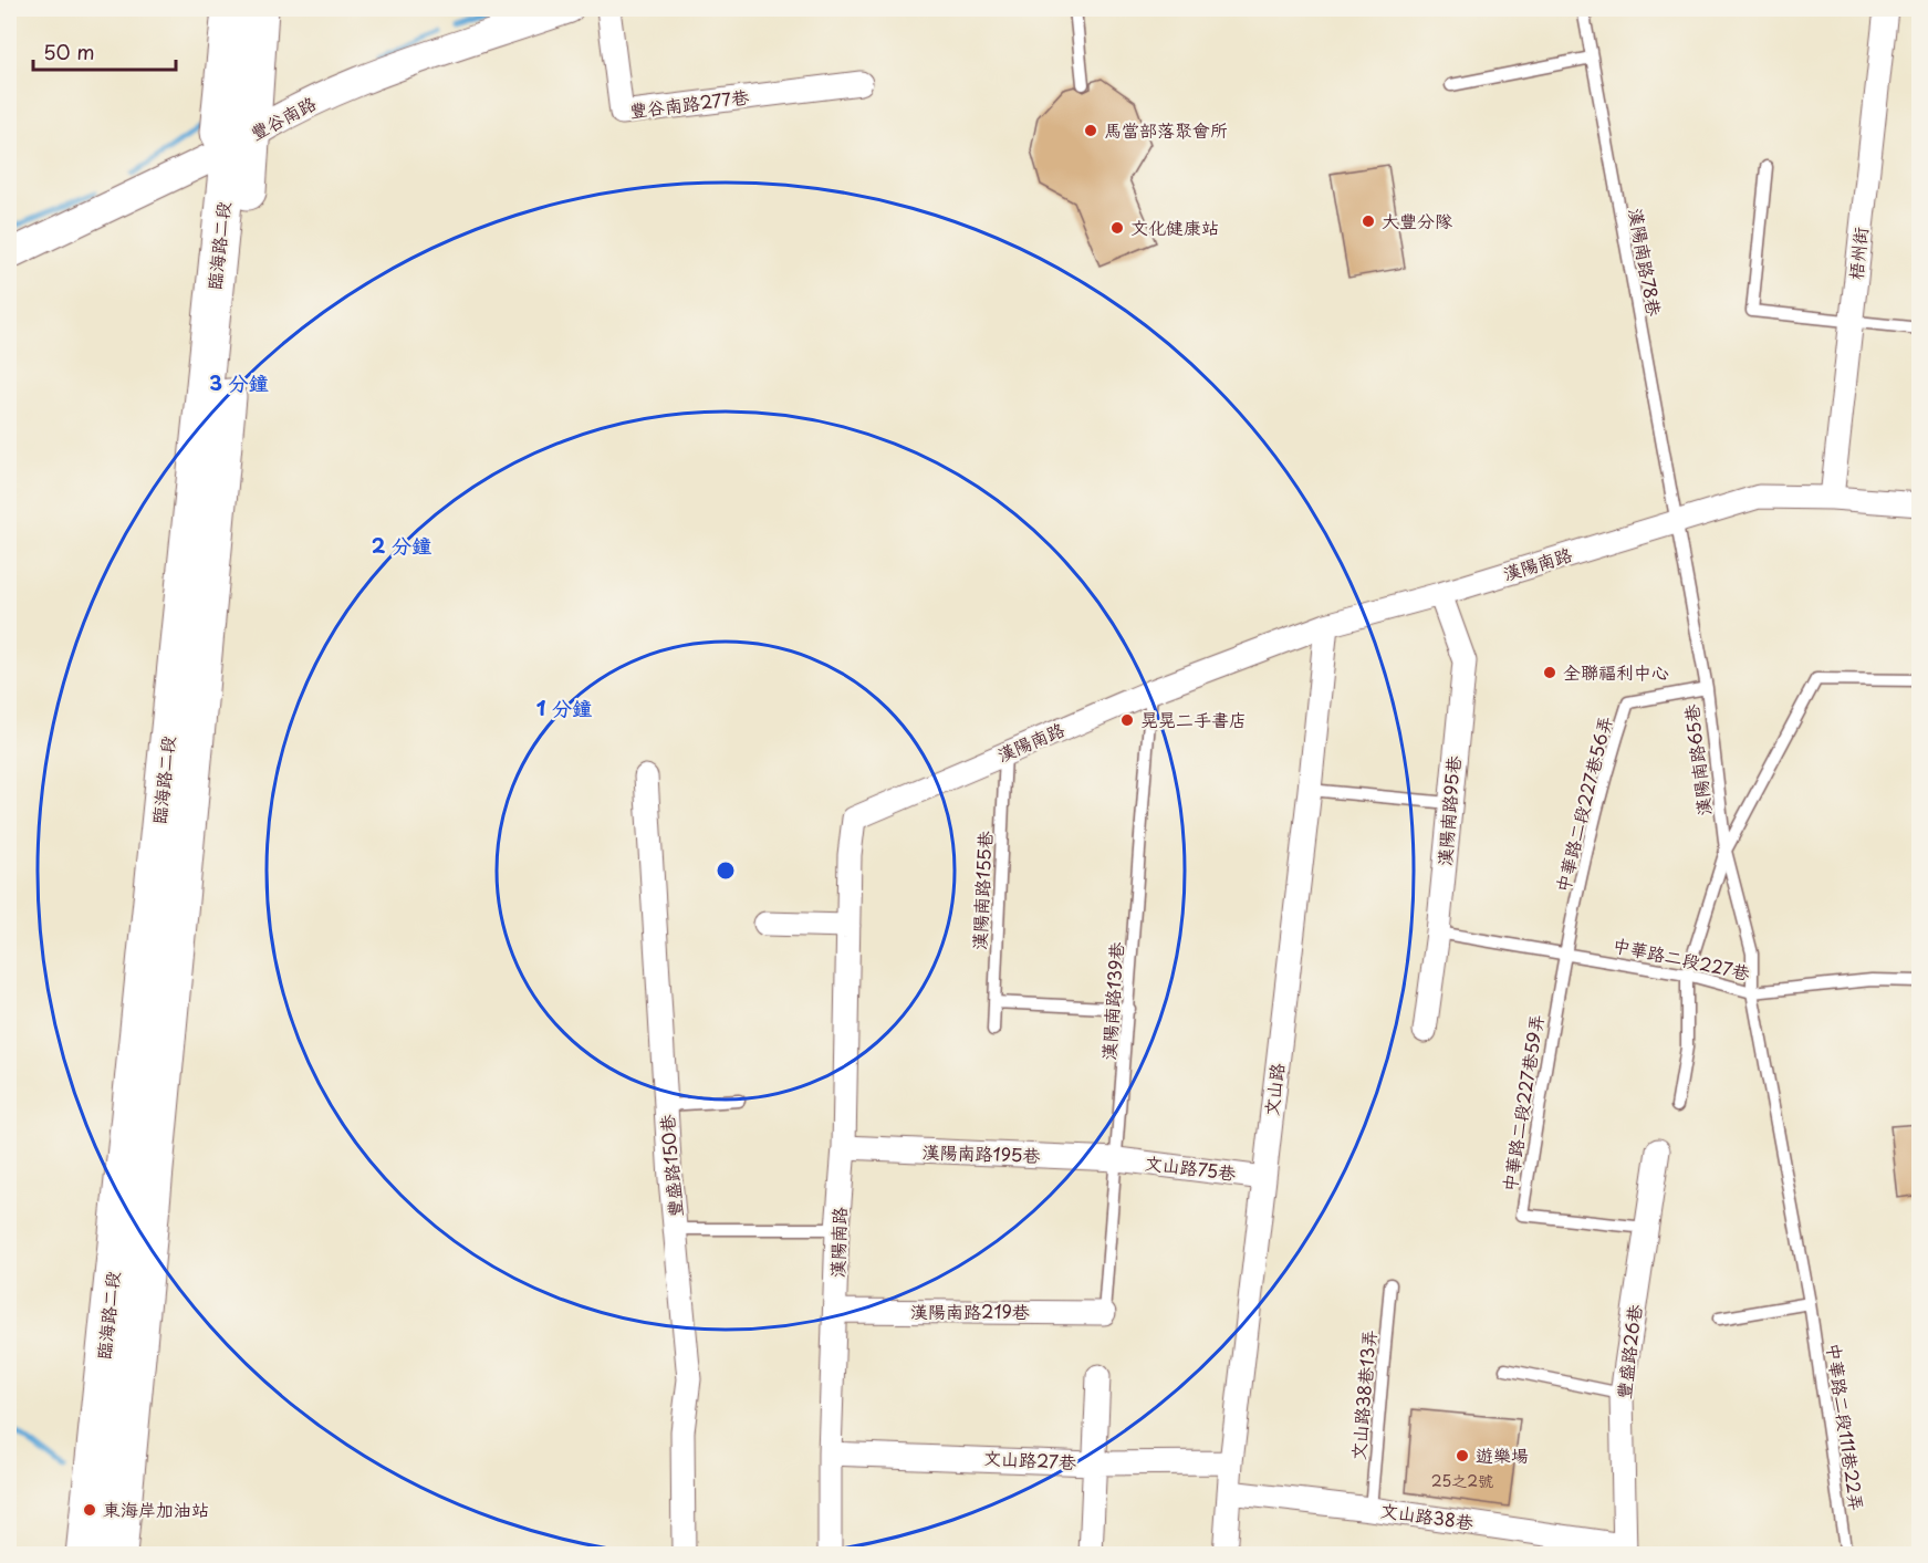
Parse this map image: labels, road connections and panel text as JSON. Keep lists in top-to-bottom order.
{
  "streets": {
    "main road": ["臨海路二段"],
    "street": [
      "豐谷南路277巷",
      "豐谷南路",
      "梧州街",
      "漢陽南路",
      "漢陽南路95巷",
      "文山路",
      "漢陽南路195巷",
      "豐盛路150巷",
      "文山路75巷",
      "漢陽南路219巷",
      "豐盛路26巷",
      "文山路27巷",
      "文山路38巷"
    ],
    "lane": [
      "漢陽南路78巷",
      "漢陽南路65巷",
      "中華路二段227巷56弄",
      "漢陽南路155巷",
      "中華路二段227巷",
      "漢陽南路139巷",
      "中華路二段227巷59弄",
      "文山路38巷13弄",
      "中華路二段111巷22弄"
    ]
  },
  "crossings": [
    ["豐谷南路", "臨海路二段"],
    ["梧州街", "漢陽南路"],
    ["漢陽南路78巷", "漢陽南路"],
    ["漢陽南路78巷", "漢陽南路65巷"],
    ["漢陽南路", "漢陽南路65巷"],
    ["漢陽南路", "漢陽南路95巷"],
    ["漢陽南路", "漢陽南路155巷"],
    ["漢陽南路", "漢陽南路139巷"],
    ["漢陽南路", "文山路"],
    ["漢陽南路", "漢陽南路195巷"],
    ["漢陽南路", "漢陽南路219巷"],
    ["漢陽南路", "文山路27巷"],
    ["漢陽南路65巷", "中華路二段227巷56弄"],
    ["漢陽南路65巷", "中華路二段227巷"],
    ["漢陽南路65巷", "中華路二段111巷22弄"],
    ["中華路二段227巷56弄", "中華路二段227巷"],
    ["中華路二段227巷56弄", "中華路二段227巷59弄"],
    ["漢陽南路95巷", "中華路二段227巷"],
    ["中華路二段227巷", "中華路二段227巷59弄"],
    ["漢陽南路139巷", "漢陽南路195巷"],
    ["漢陽南路139巷", "文山路75巷"],
    ["漢陽南路139巷", "漢陽南路219巷"],
    ["文山路", "文山路75巷"],
    ["文山路", "文山路27巷"],
    ["文山路", "文山路38巷"],
    ["中華路二段227巷59弄", "豐盛路26巷"],
    ["漢陽南路195巷", "文山路75巷"],
    ["豐盛路26巷", "文山路38巷"],
    ["文山路38巷13弄", "文山路38巷"]
  ],
  "places": [
    "馬當部落聚會所",
    "大豐分隊",
    "文化健康站",
    "全聯福利中心",
    "晃晃二手書店",
    "遊樂場",
    "東海岸加油站"
  ],
  "house_numbers": ["25之2號"],
  "scale_bar": "50 m",
  "rings": ["3 分鐘", "2 分鐘", "1 分鐘"]
}
